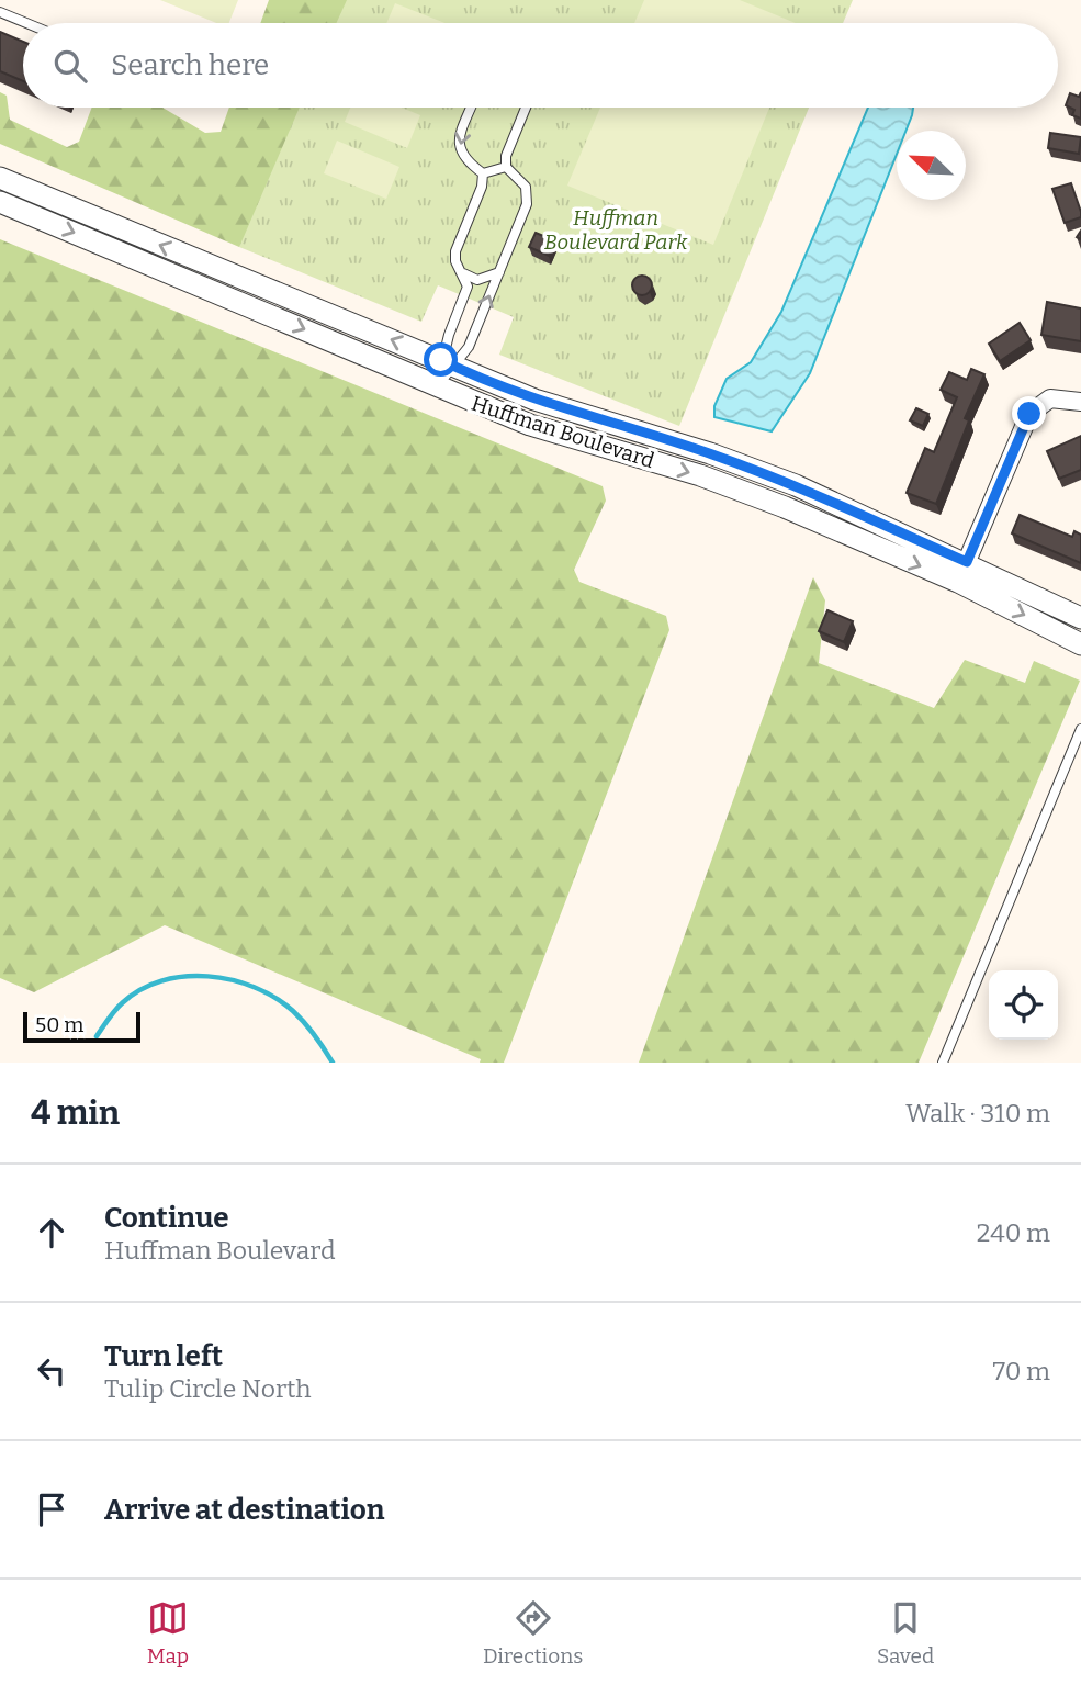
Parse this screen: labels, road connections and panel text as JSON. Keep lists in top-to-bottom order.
{
  "streets": {
    "street": ["Huffman Boulevard"]
  },
  "parks": ["Huffman Boulevard Park"],
  "scale_bar": "50 m",
  "north": "top left",
  "page": {
    "search": "Search here",
    "scale": "50 m",
    "heading": ["4 min", "Walk · 310 m"],
    "list": [
      ["Continue", "Huffman Boulevard", "240 m"],
      ["Turn left", "Tulip Circle North", "70 m"],
      "Arrive at destination"
    ],
    "nav": ["Map", "Directions", "Saved"]
  }
}
